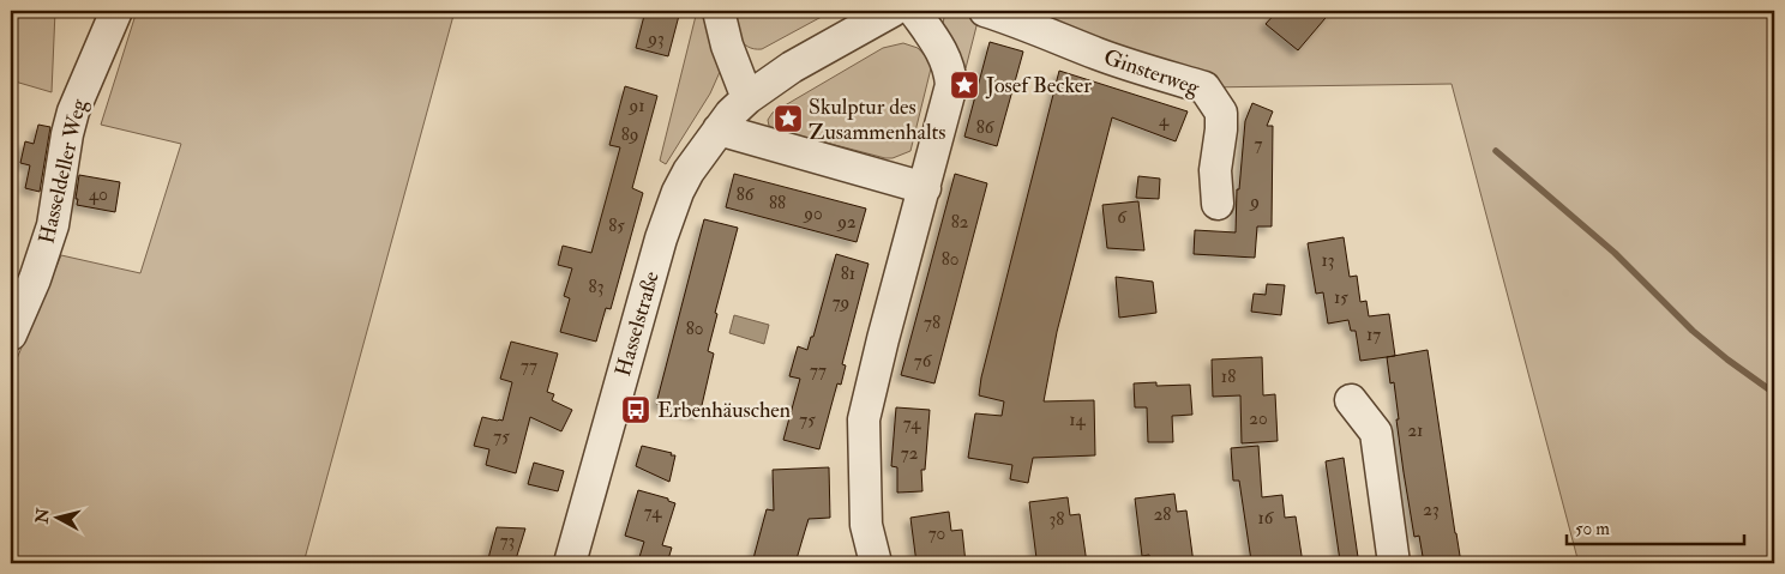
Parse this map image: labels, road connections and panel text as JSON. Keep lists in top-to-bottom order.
{
  "streets": {
    "street": ["Ginsterweg", "Hasseldeller Weg", "Hasselstraße"]
  },
  "places": {
    "place": ["Josef Becker", "Skulptur des Zusammenhalts"],
    "bus stop": ["Erbenhäuschen"]
  },
  "house_numbers": [
    "93",
    "91",
    "4",
    "86",
    "89",
    "7",
    "40",
    "86",
    "9",
    "88",
    "90",
    "6",
    "92",
    "82",
    "85",
    "80",
    "13",
    "81",
    "83",
    "15",
    "79",
    "78",
    "80",
    "17",
    "76",
    "77",
    "77",
    "18",
    "20",
    "75",
    "14",
    "74",
    "21",
    "75",
    "72",
    "23",
    "74",
    "28",
    "16",
    "38",
    "70",
    "73"
  ],
  "scale_bar": "50 m",
  "north": "left"
}
